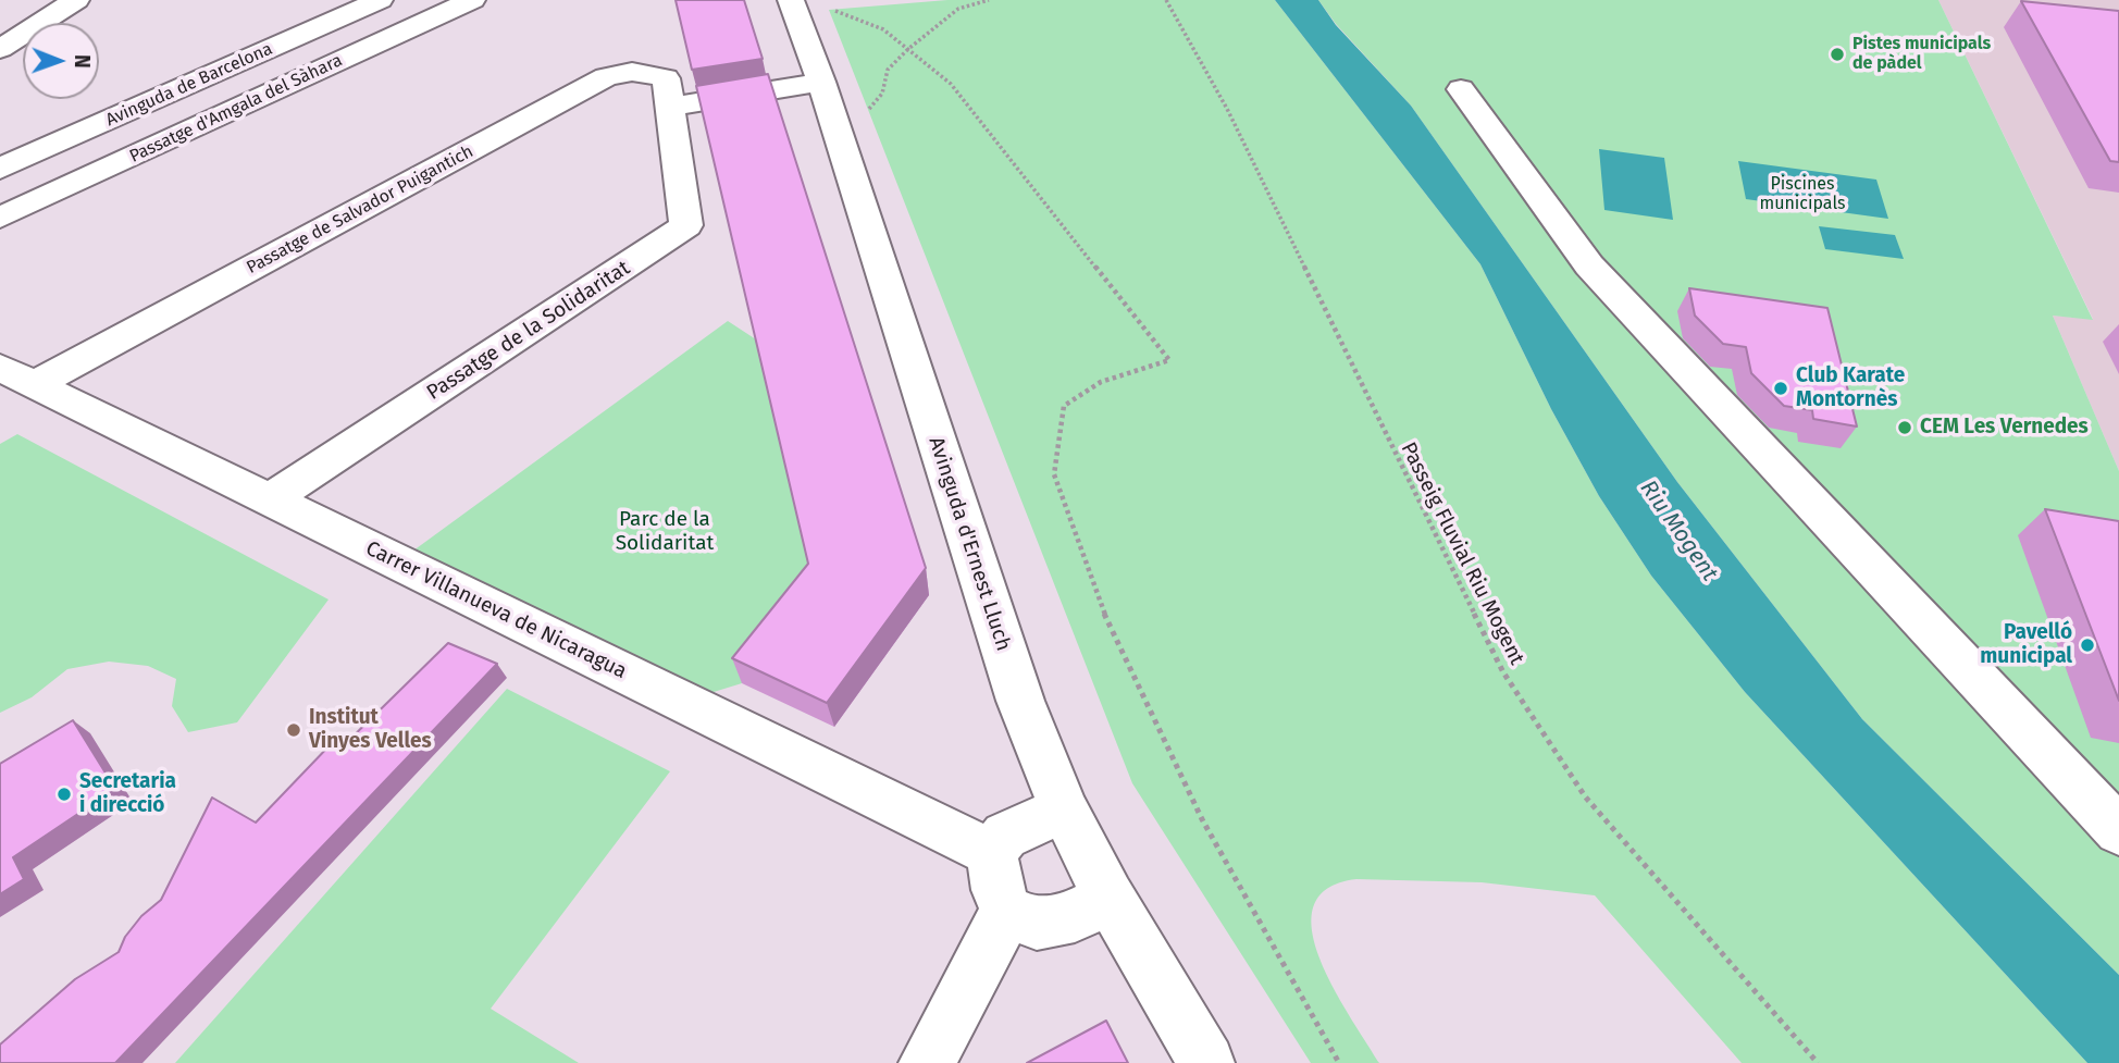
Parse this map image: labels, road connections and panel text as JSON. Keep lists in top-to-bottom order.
{
  "streets": {
    "street": [
      "Avinguda de Barcelona",
      "Passatge d'Amgala del Sàhara",
      "Passatge de Salvador Puigantich",
      "Passatge de la Solidaritat",
      "Avinguda d'Ernest Lluch",
      "Carrer Villanueva de Nicaragua"
    ],
    "path": ["Passeig Fluvial Riu Mogent"]
  },
  "crossings": [
    ["Passatge de Salvador Puigantich", "Passatge de la Solidaritat"],
    ["Passatge de Salvador Puigantich", "Carrer Villanueva de Nicaragua"],
    ["Passatge de la Solidaritat", "Carrer Villanueva de Nicaragua"],
    ["Avinguda d'Ernest Lluch", "Carrer Villanueva de Nicaragua"]
  ],
  "water": ["Riu Mogent"],
  "parks": ["Piscines municipals", "Parc de la Solidaritat"],
  "places": [
    "Pistes municipals de pàdel",
    "Club Karate Montornès",
    "CEM Les Vernedes",
    "Pavelló municipal",
    "Institut Vinyes Velles",
    "Secretaria i direcció"
  ],
  "north": "right"
}
